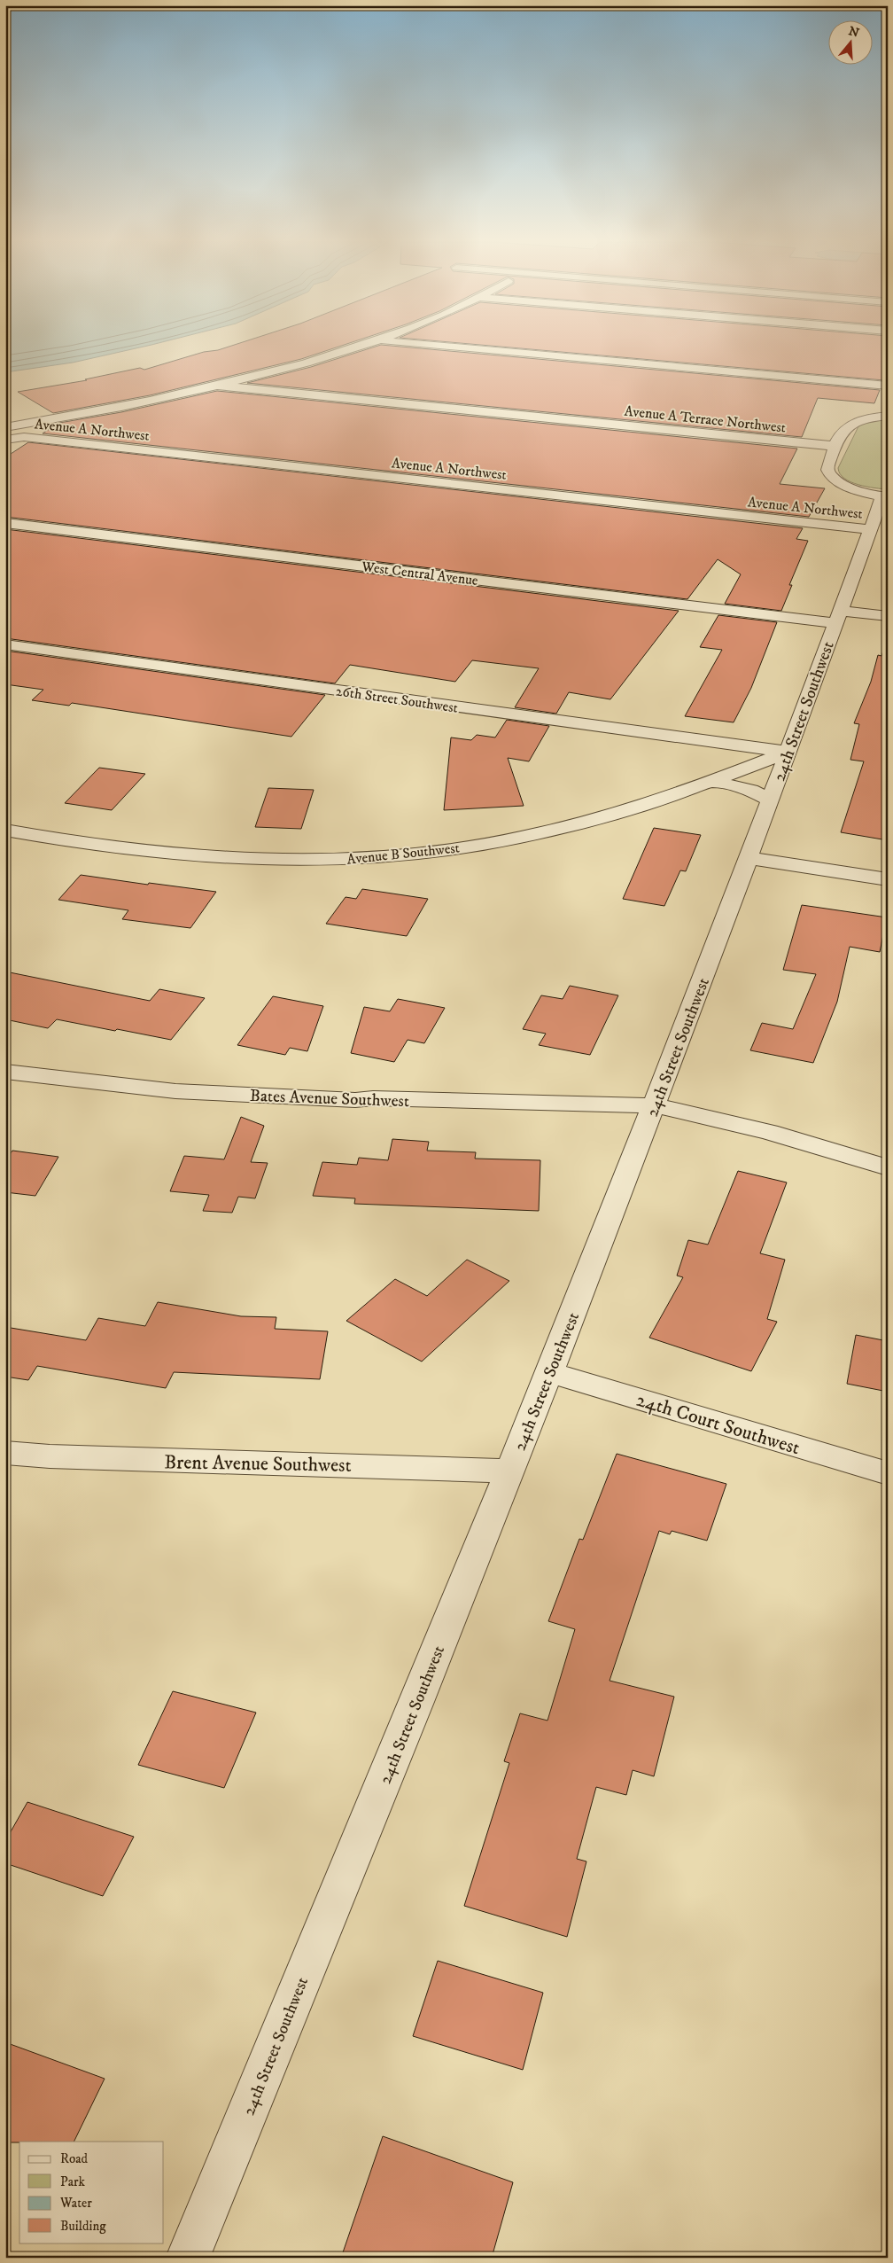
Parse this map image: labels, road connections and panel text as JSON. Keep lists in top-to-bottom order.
{
  "streets": {
    "street": [
      "Avenue A Terrace Northwest",
      "Avenue A Northwest",
      "West Central Avenue",
      "26th Street Southwest",
      "24th Street Southwest",
      "Avenue B Southwest",
      "Bates Avenue Southwest",
      "24th Court Southwest",
      "Brent Avenue Southwest"
    ]
  },
  "crossings": [
    ["Avenue A Northwest", "24th Street Southwest"],
    ["West Central Avenue", "24th Street Southwest"],
    ["26th Street Southwest", "24th Street Southwest"],
    ["26th Street Southwest", "Avenue B Southwest"],
    ["24th Street Southwest", "Avenue B Southwest"],
    ["24th Street Southwest", "Bates Avenue Southwest"],
    ["24th Street Southwest", "24th Court Southwest"],
    ["24th Street Southwest", "Brent Avenue Southwest"]
  ],
  "legend": [
    "Road",
    "Park",
    "Water",
    "Building"
  ],
  "north": "top"
}
